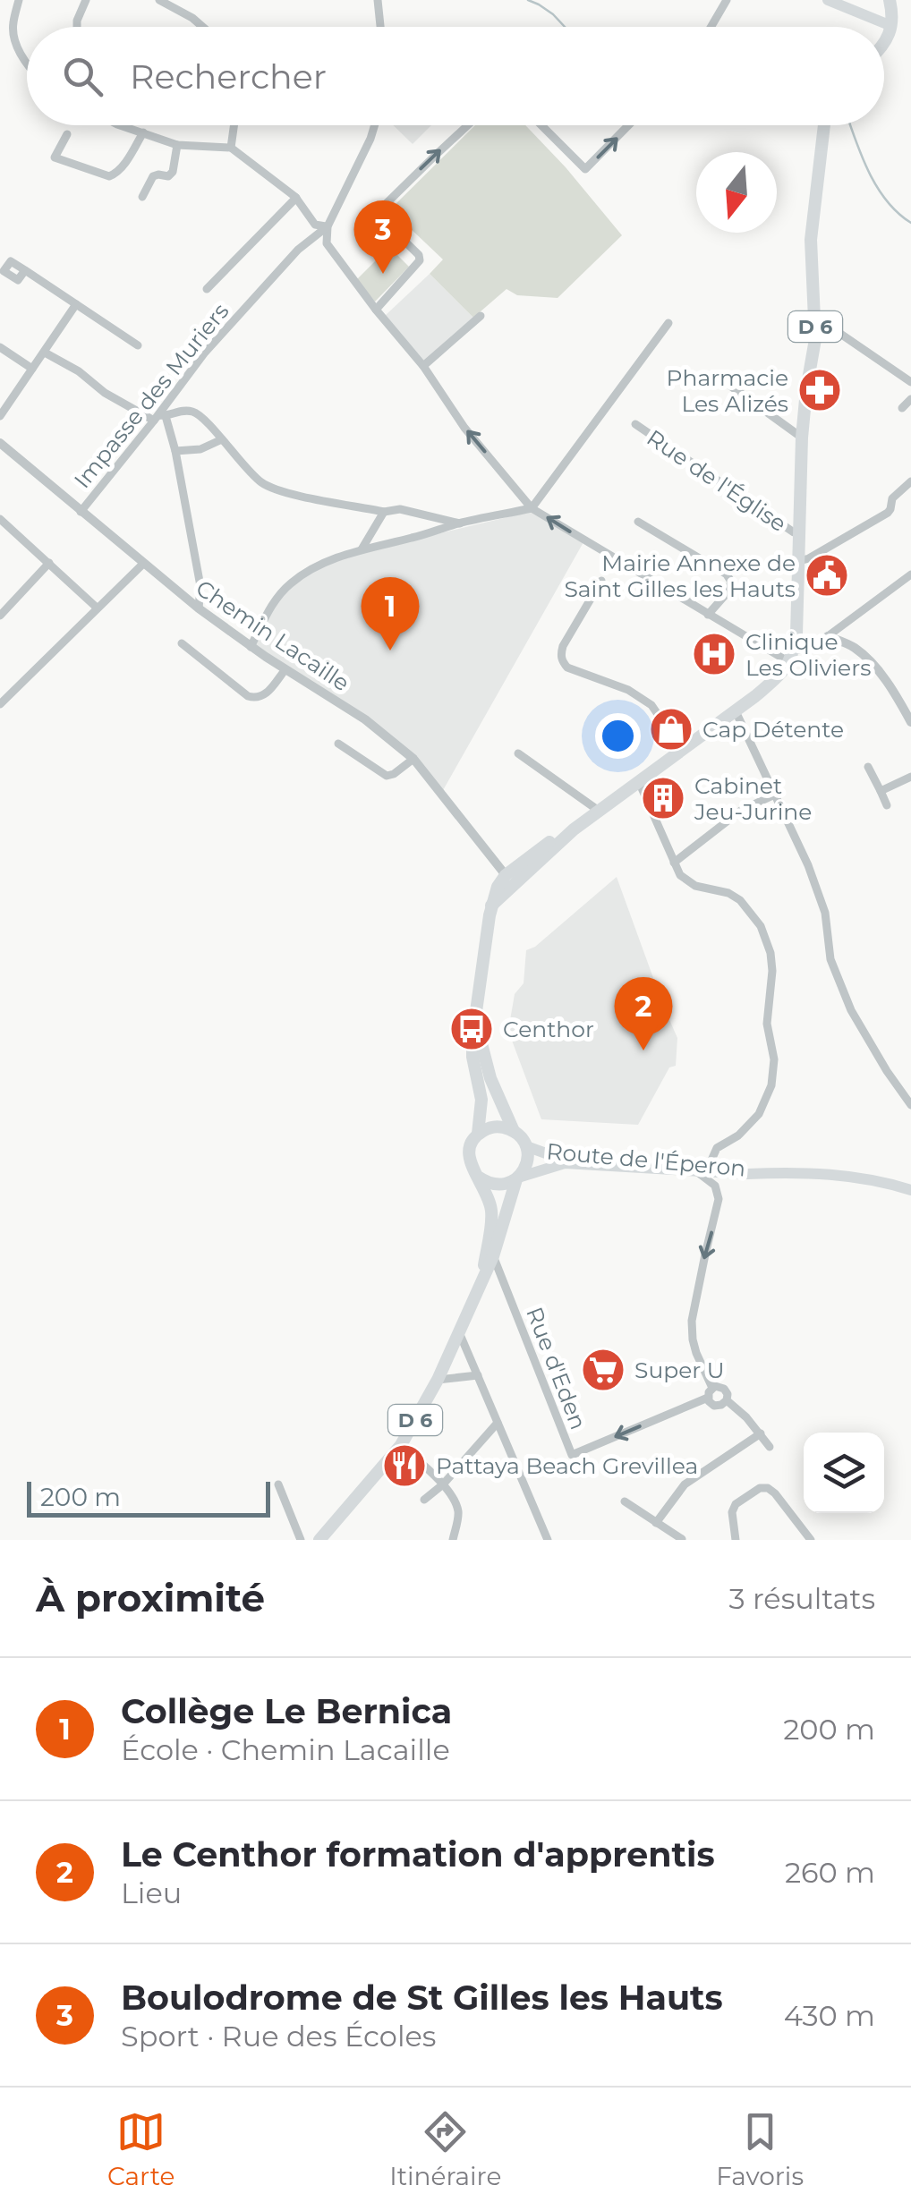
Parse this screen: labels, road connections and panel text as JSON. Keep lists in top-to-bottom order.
{
  "streets": {
    "main road": ["D 6", "Route de l'Éperon"],
    "street": [
      "Impasse des Muriers",
      "Rue de l'Église",
      "Chemin Lacaille",
      "Rue d'Eden"
    ]
  },
  "crossings": [
    ["D 6", "Rue de l'Église"],
    ["D 6", "Chemin Lacaille"],
    ["D 6", "Route de l'Éperon"],
    ["D 6", "Rue d'Eden"],
    ["Impasse des Muriers", "Chemin Lacaille"]
  ],
  "places": {
    "pharmacy": ["Pharmacie Les Alizés"],
    "public building": ["Mairie Annexe de Saint Gilles les Hauts"],
    "hospital": ["Clinique Les Oliviers"],
    "shop": ["Cap Détente"],
    "building": ["Cabinet Jeu-Jurine"],
    "bus stop": ["Centhor"],
    "supermarket": ["Super U"],
    "restaurant": ["Pattaya Beach Grevillea"]
  },
  "scale_bar": "200 m",
  "north": "bottom",
  "page": {
    "search": "Rechercher",
    "pins": ["3", "1", "2"],
    "scale": "200 m",
    "heading": ["À proximité", "3 résultats"],
    "list": [
      {
        "mark": "1",
        "name": "Collège Le Bernica",
        "note": "École · Chemin Lacaille",
        "value": "200 m"
      },
      {
        "mark": "2",
        "name": "Le Centhor formation d'apprentis",
        "note": "Lieu",
        "value": "260 m"
      },
      {
        "mark": "3",
        "name": "Boulodrome de St Gilles les Hauts",
        "note": "Sport · Rue des Écoles",
        "value": "430 m"
      }
    ],
    "nav": ["Carte", "Itinéraire", "Favoris"]
  }
}
